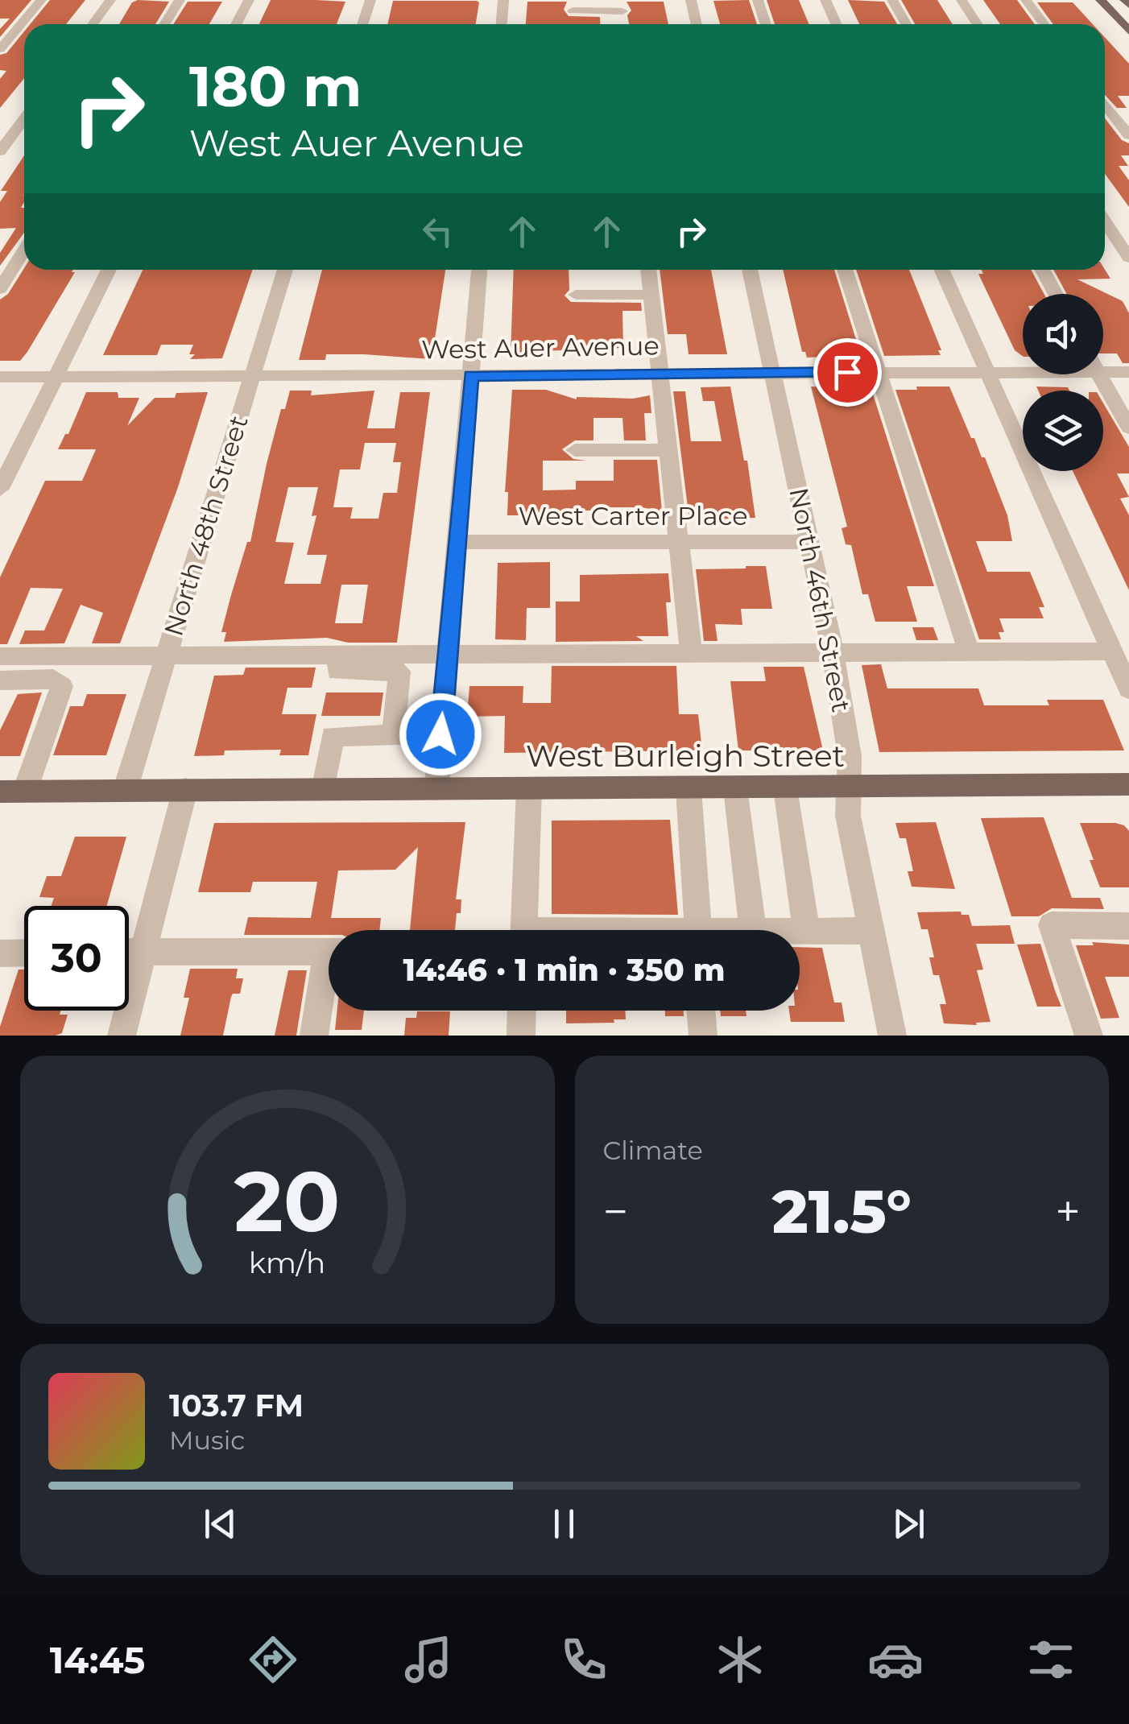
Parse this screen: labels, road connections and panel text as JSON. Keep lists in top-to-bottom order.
{
  "streets": {
    "main road": ["West Burleigh Street"],
    "street": [
      "West Auer Avenue",
      "West Carter Place",
      "North 48th Street",
      "North 46th Street"
    ]
  },
  "crossings": [
    ["West Auer Avenue", "North 48th Street"],
    ["West Auer Avenue", "North 46th Street"],
    ["West Carter Place", "North 46th Street"],
    ["North 48th Street", "West Burleigh Street"],
    ["North 46th Street", "West Burleigh Street"]
  ],
  "page": {
    "turn": ["180 m", "West Auer Avenue"],
    "limit": "30",
    "trip": "14:46 · 1 min · 350 m",
    "tile": "Climate",
    "heat": ["−", "21.5°", "+"],
    "song": ["103.7 FM", "Music"],
    "tabs": "14:45",
    "gauge": ["20", "km/h"]
  }
}
